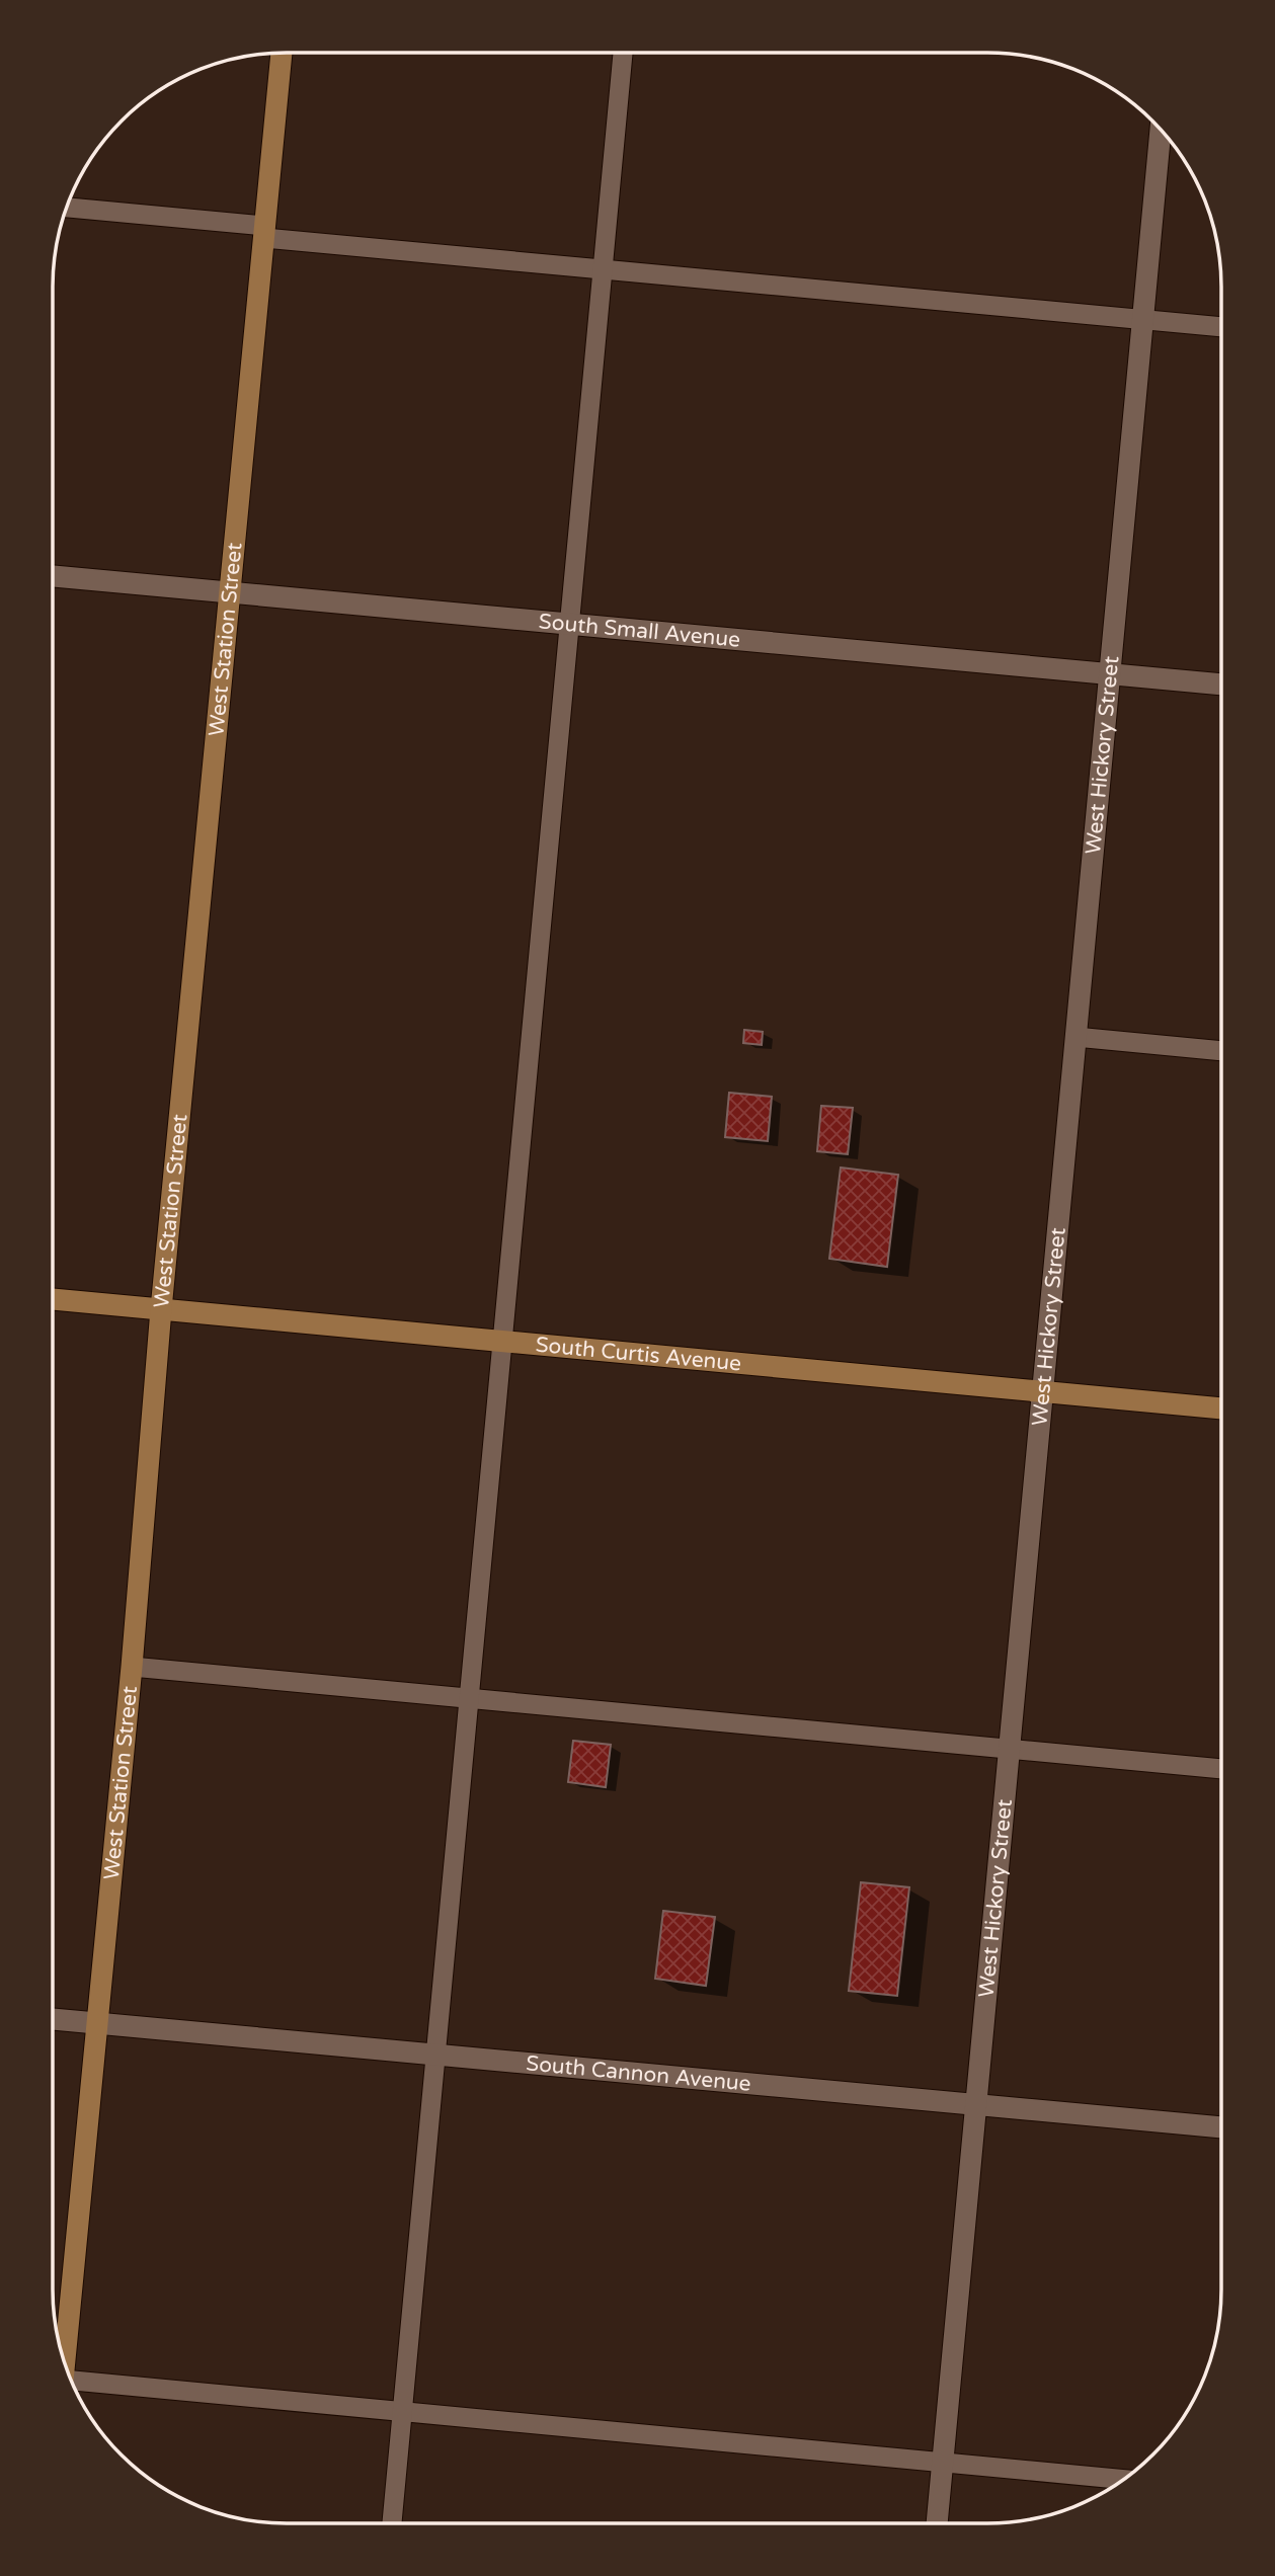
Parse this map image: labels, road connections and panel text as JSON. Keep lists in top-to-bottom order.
{
  "streets": {
    "main road": ["West Station Street", "South Curtis Avenue"],
    "street": ["South Small Avenue", "West Hickory Street", "South Cannon Avenue"]
  },
  "crossings": [
    ["South Small Avenue", "West Station Street"],
    ["South Small Avenue", "West Hickory Street"],
    ["West Station Street", "South Curtis Avenue"],
    ["West Station Street", "South Cannon Avenue"],
    ["West Hickory Street", "South Curtis Avenue"],
    ["West Hickory Street", "South Cannon Avenue"]
  ]
}
